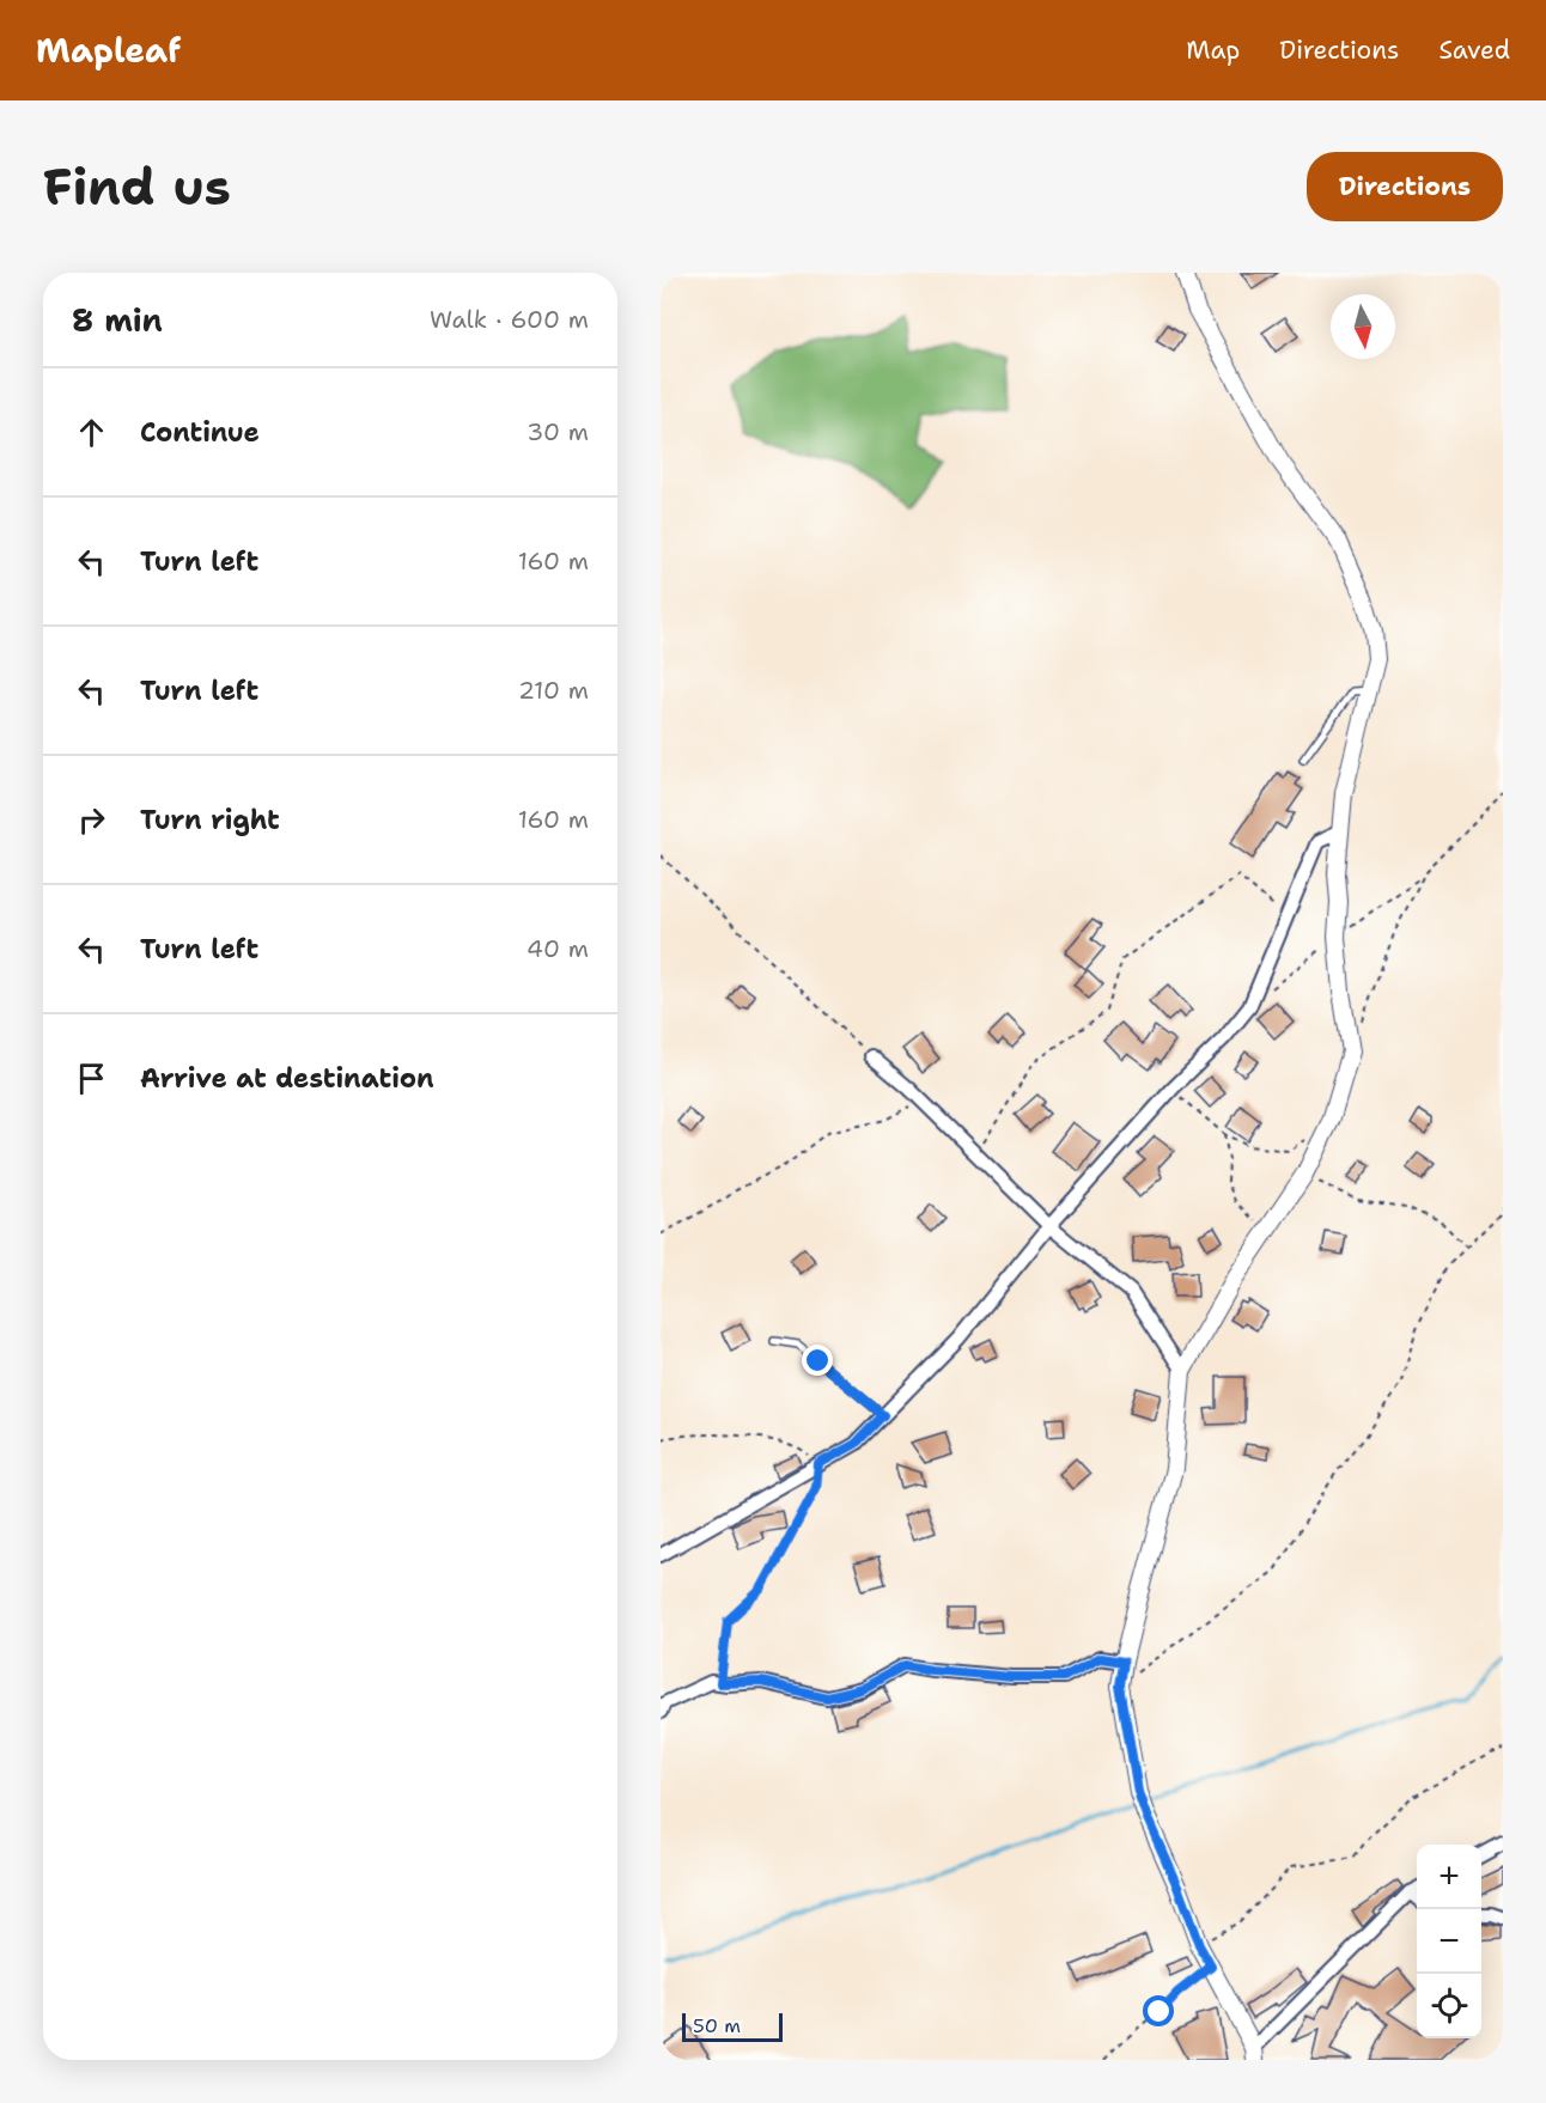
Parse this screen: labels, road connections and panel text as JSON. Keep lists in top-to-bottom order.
{
  "scale_bar": "50 m",
  "north": "bottom",
  "page": {
    "header": "Mapleaf",
    "nav": ["Map", "Directions", "Saved"],
    "buttons": "Directions",
    "title": "Find us",
    "heading": ["8 min", "Walk · 600 m"],
    "list": [
      ["Continue", "30 m"],
      ["Turn left", "160 m"],
      ["Turn left", "210 m"],
      ["Turn right", "160 m"],
      ["Turn left", "40 m"],
      "Arrive at destination"
    ],
    "map_buttons": ["+", "−"],
    "scale": "50 m"
  }
}
